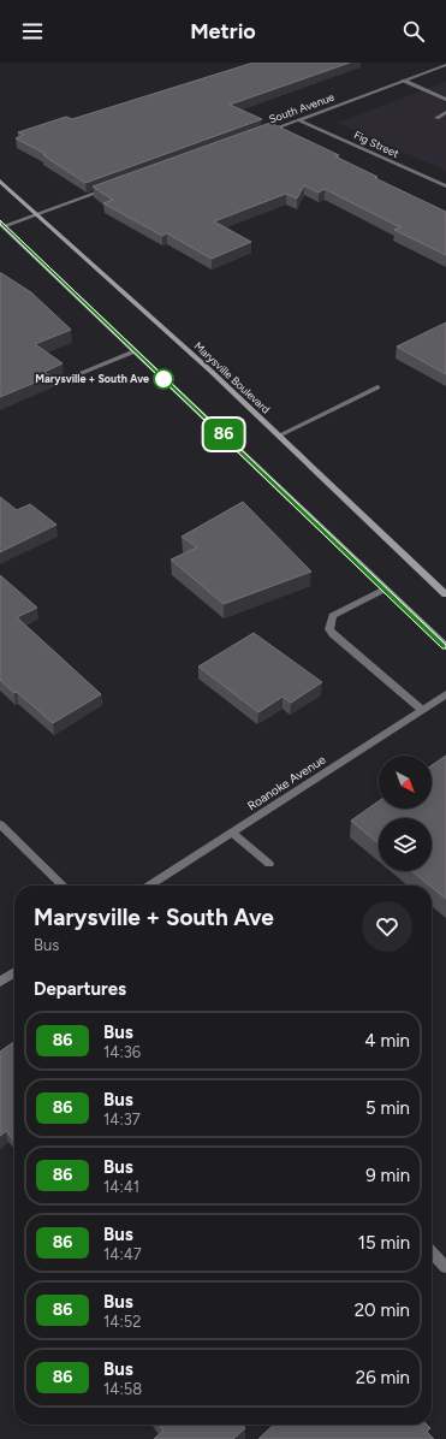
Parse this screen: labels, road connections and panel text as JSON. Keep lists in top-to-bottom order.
{
  "streets": {
    "main road": ["Marysville Boulevard"],
    "street": ["South Avenue", "Fig Street", "Roanoke Avenue"]
  },
  "crossings": [
    ["South Avenue", "Fig Street"]
  ],
  "places": ["Marysville + South Ave"],
  "lines": ["bus line 86"],
  "north": "bottom right",
  "page": {
    "header": "Metrio",
    "on_map": "86",
    "heading": [
      ["Marysville + South Ave", "Bus"],
      "Departures"
    ],
    "list": [
      {
        "mark": "86",
        "name": "Bus",
        "note": "14:36",
        "value": "4 min"
      },
      {
        "mark": "86",
        "name": "Bus",
        "note": "14:37",
        "value": "5 min"
      },
      {
        "mark": "86",
        "name": "Bus",
        "note": "14:41",
        "value": "9 min"
      },
      {
        "mark": "86",
        "name": "Bus",
        "note": "14:47",
        "value": "15 min"
      },
      {
        "mark": "86",
        "name": "Bus",
        "note": "14:52",
        "value": "20 min"
      },
      {
        "mark": "86",
        "name": "Bus",
        "note": "14:58",
        "value": "26 min"
      }
    ]
  }
}
